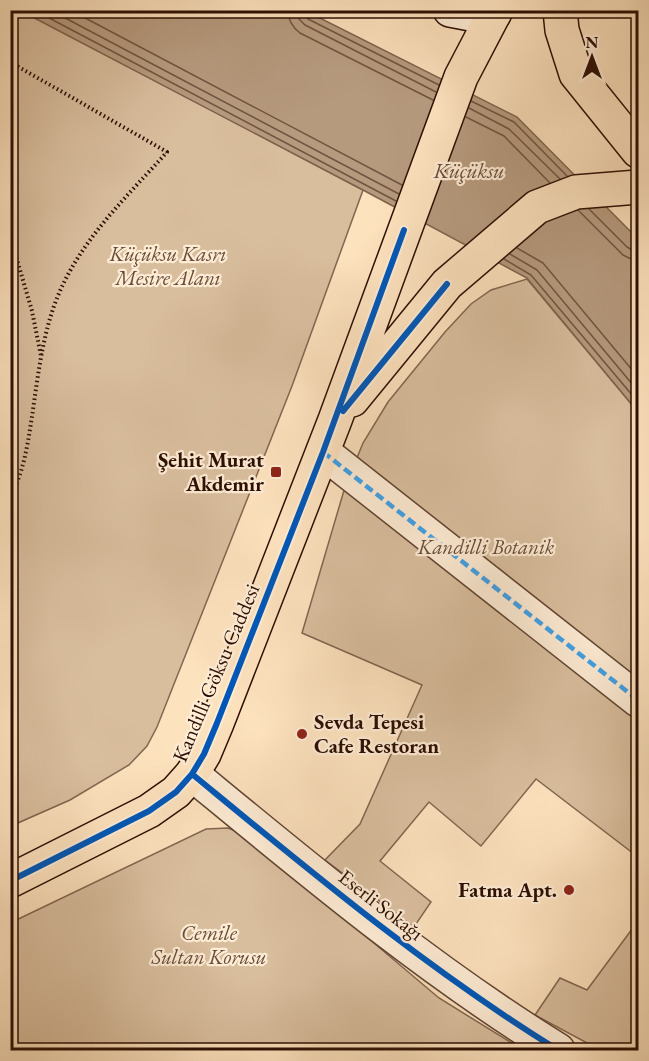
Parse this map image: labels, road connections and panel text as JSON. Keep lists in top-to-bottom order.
{
  "streets": {
    "main road": ["Kandilli Göksu Caddesi"],
    "street": ["Eserli Sokağı"]
  },
  "crossings": [
    ["Kandilli Göksu Caddesi", "Eserli Sokağı"]
  ],
  "water": ["Küçüksu"],
  "parks": ["Küçüksu Kasrı Mesire Alanı", "Kandilli Botanik", "Cemile Sultan Korusu"],
  "places": {
    "transit": ["Şehit Murat Akdemir"],
    "other": ["Sevda Tepesi Cafe Restoran", "Fatma Apt."]
  },
  "north": "top"
}
